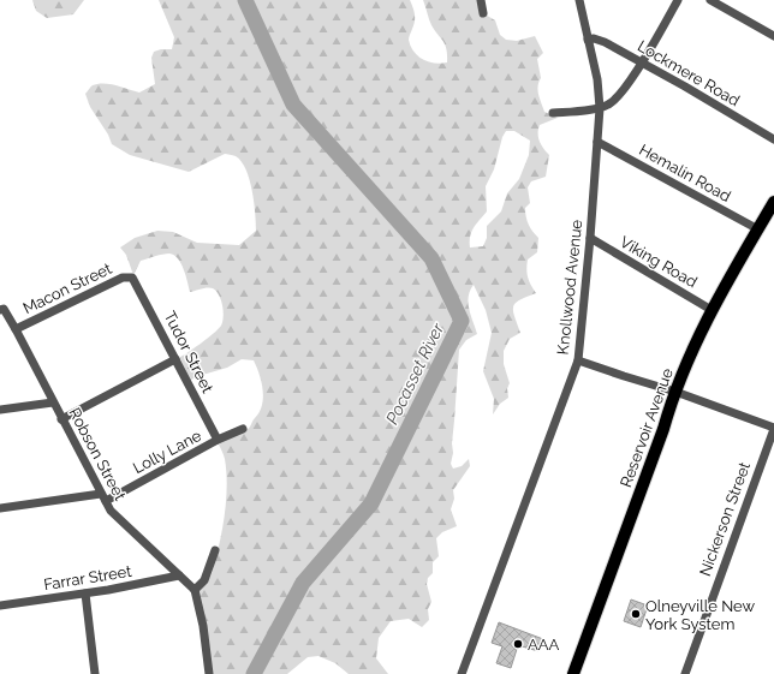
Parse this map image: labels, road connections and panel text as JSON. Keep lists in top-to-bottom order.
{
  "streets": {
    "main road": ["Reservoir Avenue"],
    "street": [
      "Lockmere Road",
      "Hemalin Road",
      "Viking Road",
      "Knollwood Avenue",
      "Macon Street",
      "Tudor Street",
      "Lolly Lane",
      "Robson Street",
      "Nickerson Street",
      "Farrar Street"
    ]
  },
  "crossings": [
    ["Lockmere Road", "Knollwood Avenue"],
    ["Hemalin Road", "Knollwood Avenue"],
    ["Hemalin Road", "Reservoir Avenue"],
    ["Viking Road", "Knollwood Avenue"],
    ["Viking Road", "Reservoir Avenue"],
    ["Macon Street", "Tudor Street"],
    ["Macon Street", "Robson Street"],
    ["Tudor Street", "Lolly Lane"],
    ["Lolly Lane", "Robson Street"],
    ["Robson Street", "Farrar Street"]
  ],
  "water": ["Pocasset River"],
  "places": ["Olneyville New York System", "AAA"]
}
